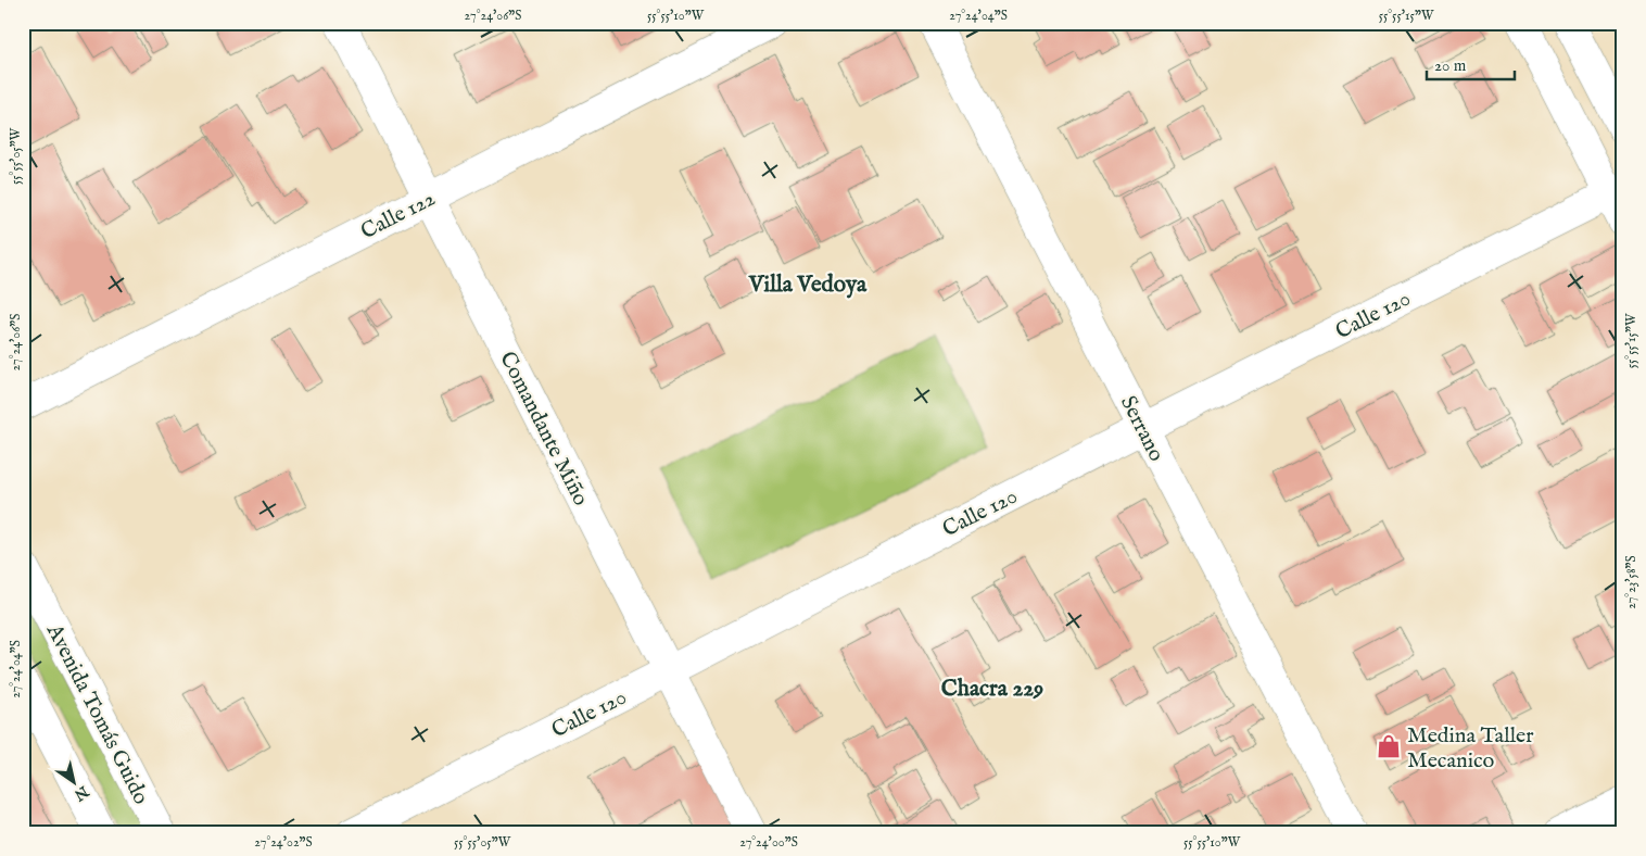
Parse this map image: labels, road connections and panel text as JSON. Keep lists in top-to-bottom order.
{
  "streets": {
    "street": [
      "Calle 122",
      "Calle 120",
      "Comandante Miño",
      "Serrano",
      "Avenida Tomás Guido"
    ]
  },
  "crossings": [
    ["Calle 122", "Comandante Miño"],
    ["Calle 120", "Comandante Miño"],
    ["Calle 120", "Serrano"]
  ],
  "districts": ["Villa Vedoya", "Chacra 229"],
  "places": {
    "shop": ["Medina Taller Mecanico"]
  },
  "scale_bar": "20 m",
  "north": "bottom right",
  "coordinates": [
    "27°24'06\"S",
    "55°55'10\"W",
    "27°24'04\"S",
    "55°55'15\"W",
    "55°55'05\"W",
    "27°23'58\"S",
    "27°24'02\"S",
    "27°24'00\"S"
  ]
}
